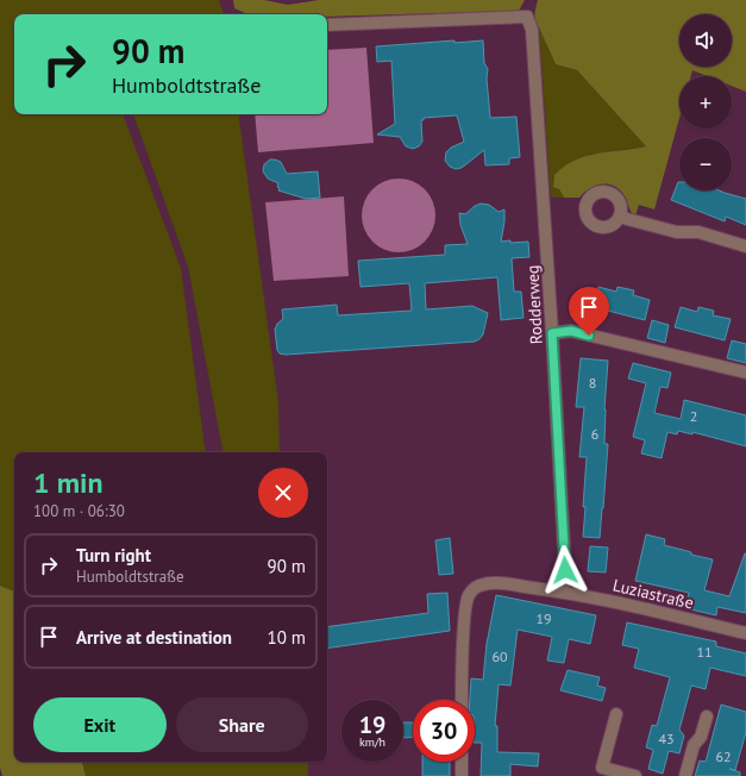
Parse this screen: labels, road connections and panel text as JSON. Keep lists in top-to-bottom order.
{
  "streets": {
    "street": ["Rodderweg", "Luziastraße"]
  },
  "crossings": [
    ["Rodderweg", "Luziastraße"]
  ],
  "house_numbers": [
    "8",
    "2",
    "6",
    "19",
    "11",
    "60",
    "43",
    "62"
  ],
  "page": {
    "map_buttons": ["+", "−"],
    "turn": ["90 m", "Humboldtstraße"],
    "heading": ["1 min", "100 m · 06:30"],
    "list": [
      {
        "name": "Turn right",
        "note": "Humboldtstraße",
        "value": "90 m"
      },
      {
        "name": "Arrive at destination",
        "value": "10 m"
      }
    ],
    "buttons": ["Exit", "Share"],
    "speed": "19 km/h",
    "limit": "30"
  }
}
